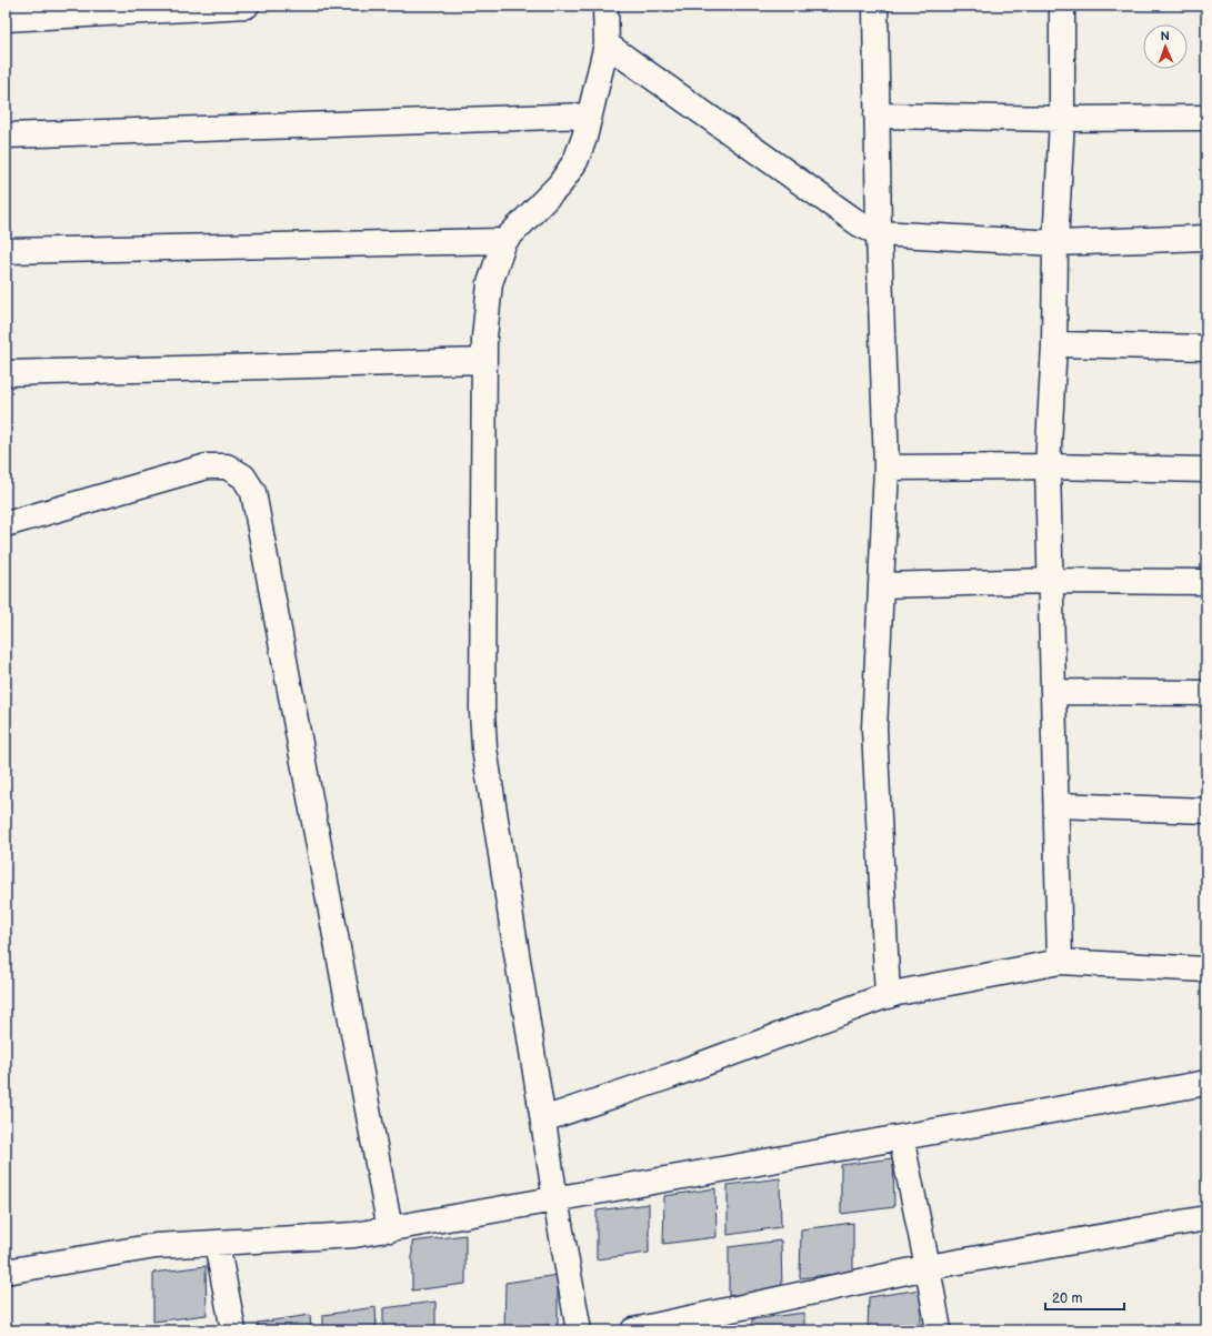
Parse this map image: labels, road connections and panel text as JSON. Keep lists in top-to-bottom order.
{
  "scale_bar": "20 m",
  "north": "top"
}
